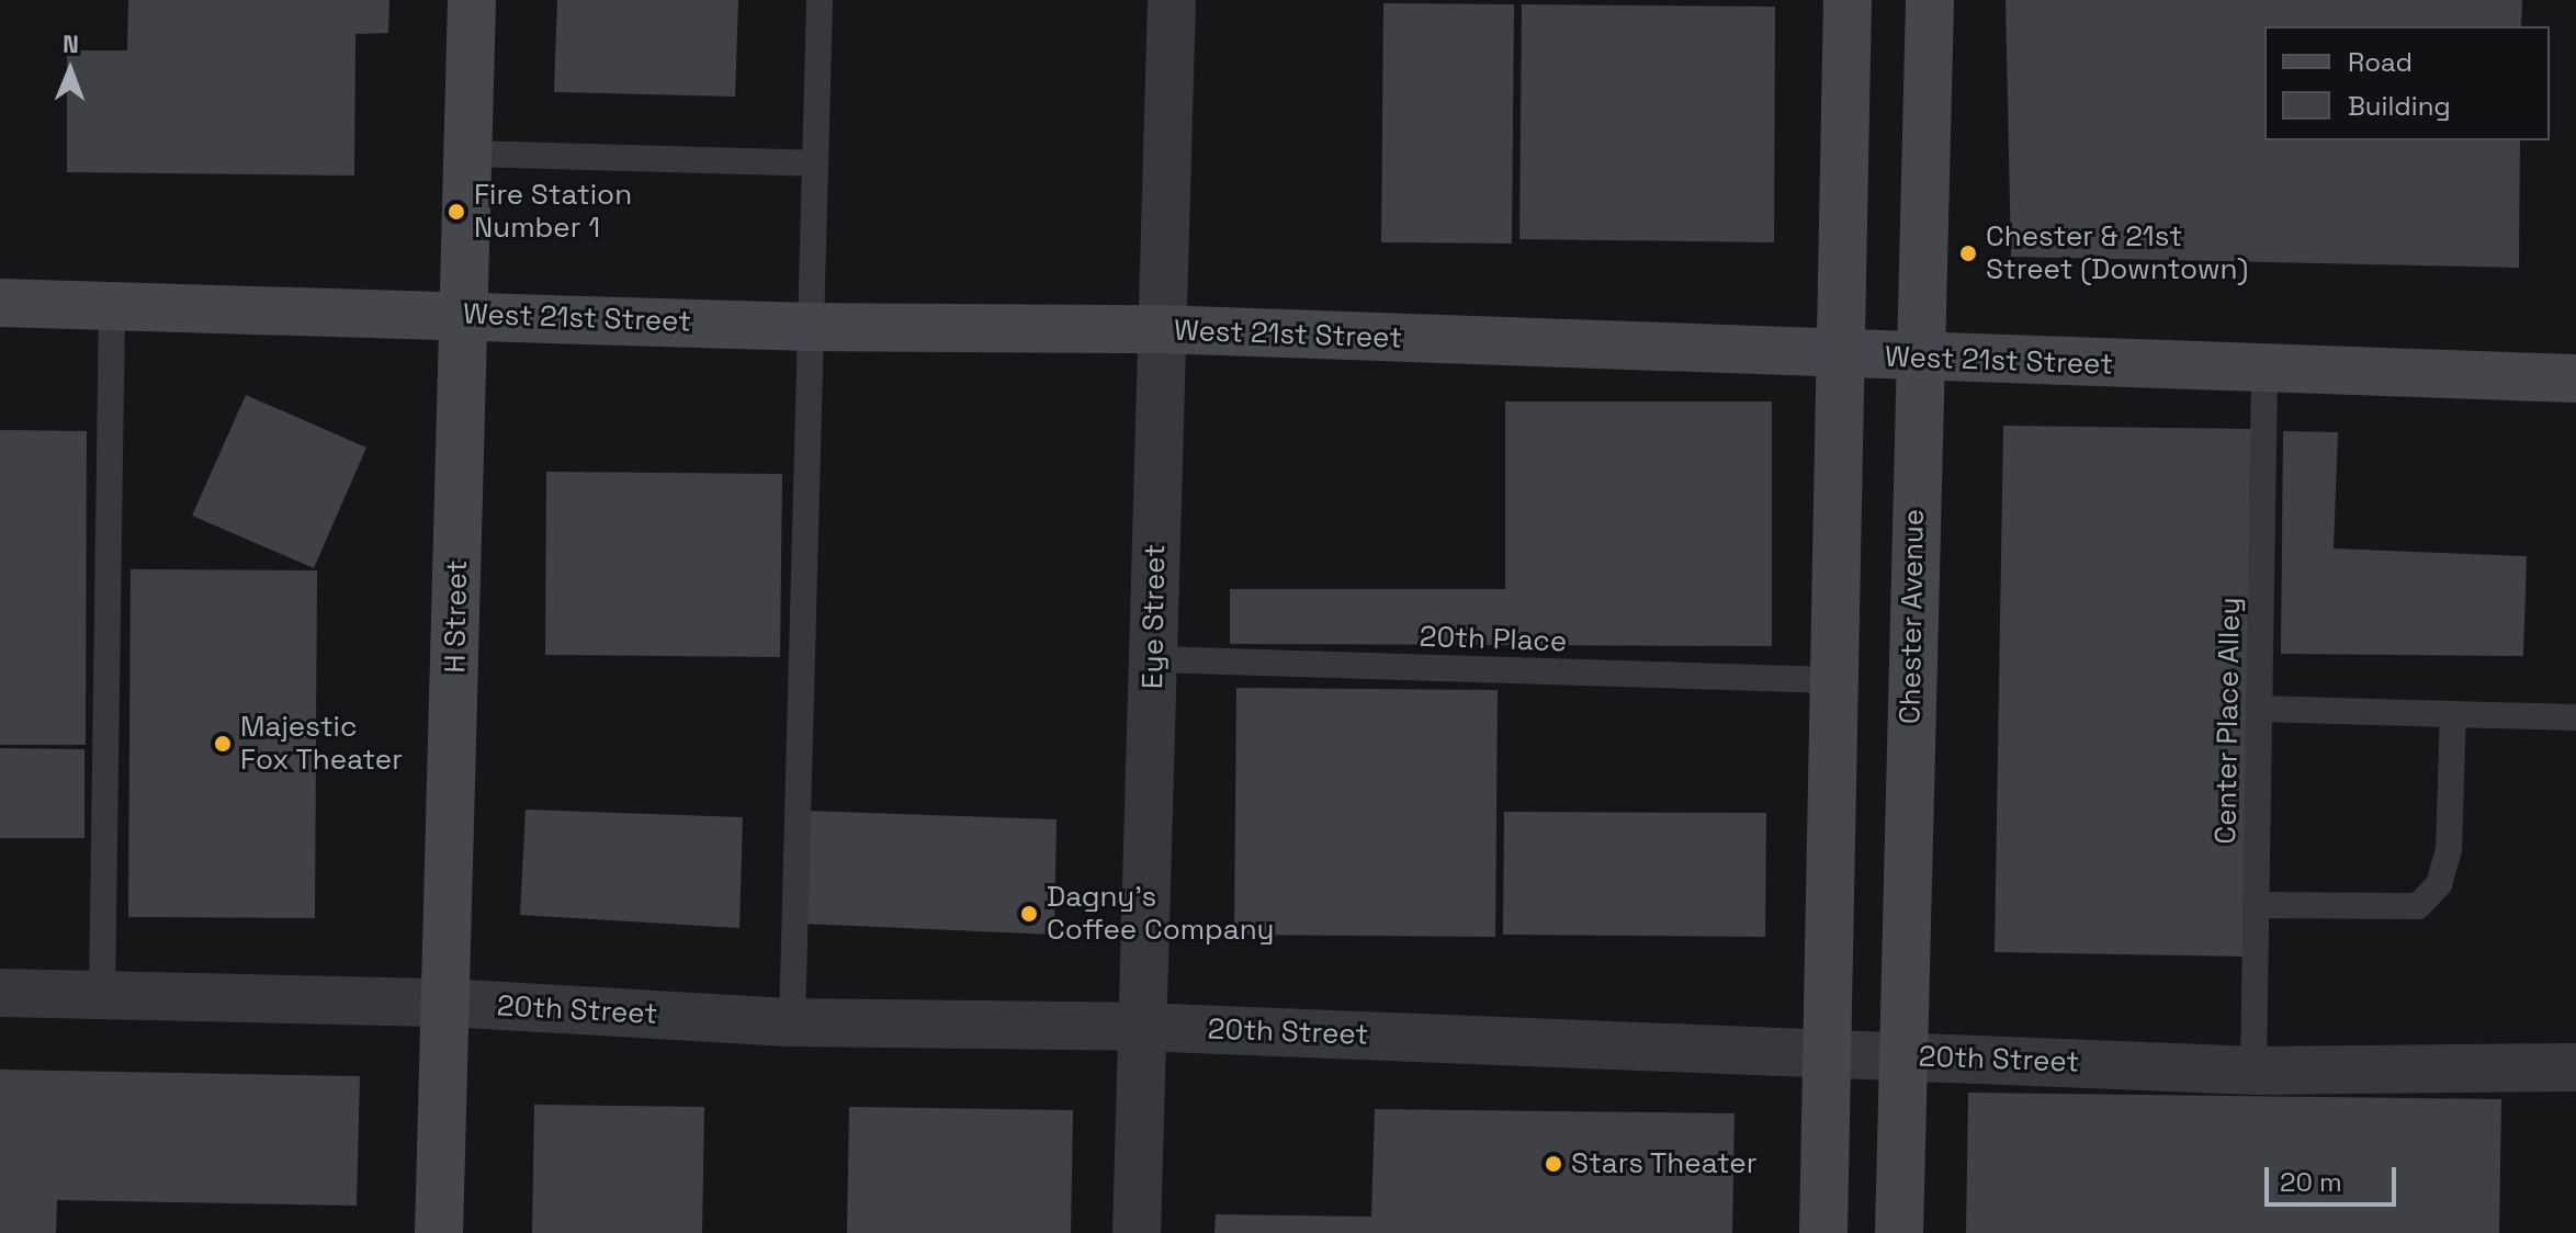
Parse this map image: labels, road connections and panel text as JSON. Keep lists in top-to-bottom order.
{
  "streets": {
    "street": [
      "West 21st Street",
      "H Street",
      "Eye Street",
      "Chester Avenue",
      "20th Street"
    ],
    "lane": ["20th Place", "Center Place Alley"]
  },
  "crossings": [
    ["West 21st Street", "H Street"],
    ["West 21st Street", "Eye Street"],
    ["West 21st Street", "Chester Avenue"],
    ["West 21st Street", "Center Place Alley"],
    ["H Street", "20th Street"],
    ["Eye Street", "20th Place"],
    ["Eye Street", "20th Street"],
    ["Chester Avenue", "20th Street"],
    ["Center Place Alley", "20th Street"]
  ],
  "places": [
    "Fire Station Number 1",
    "Chester & 21st Street (Downtown)",
    "Majestic Fox Theater",
    "Dagny's Coffee Company",
    "Stars Theater"
  ],
  "legend": ["Road", "Building"],
  "scale_bar": "20 m",
  "north": "top"
}
